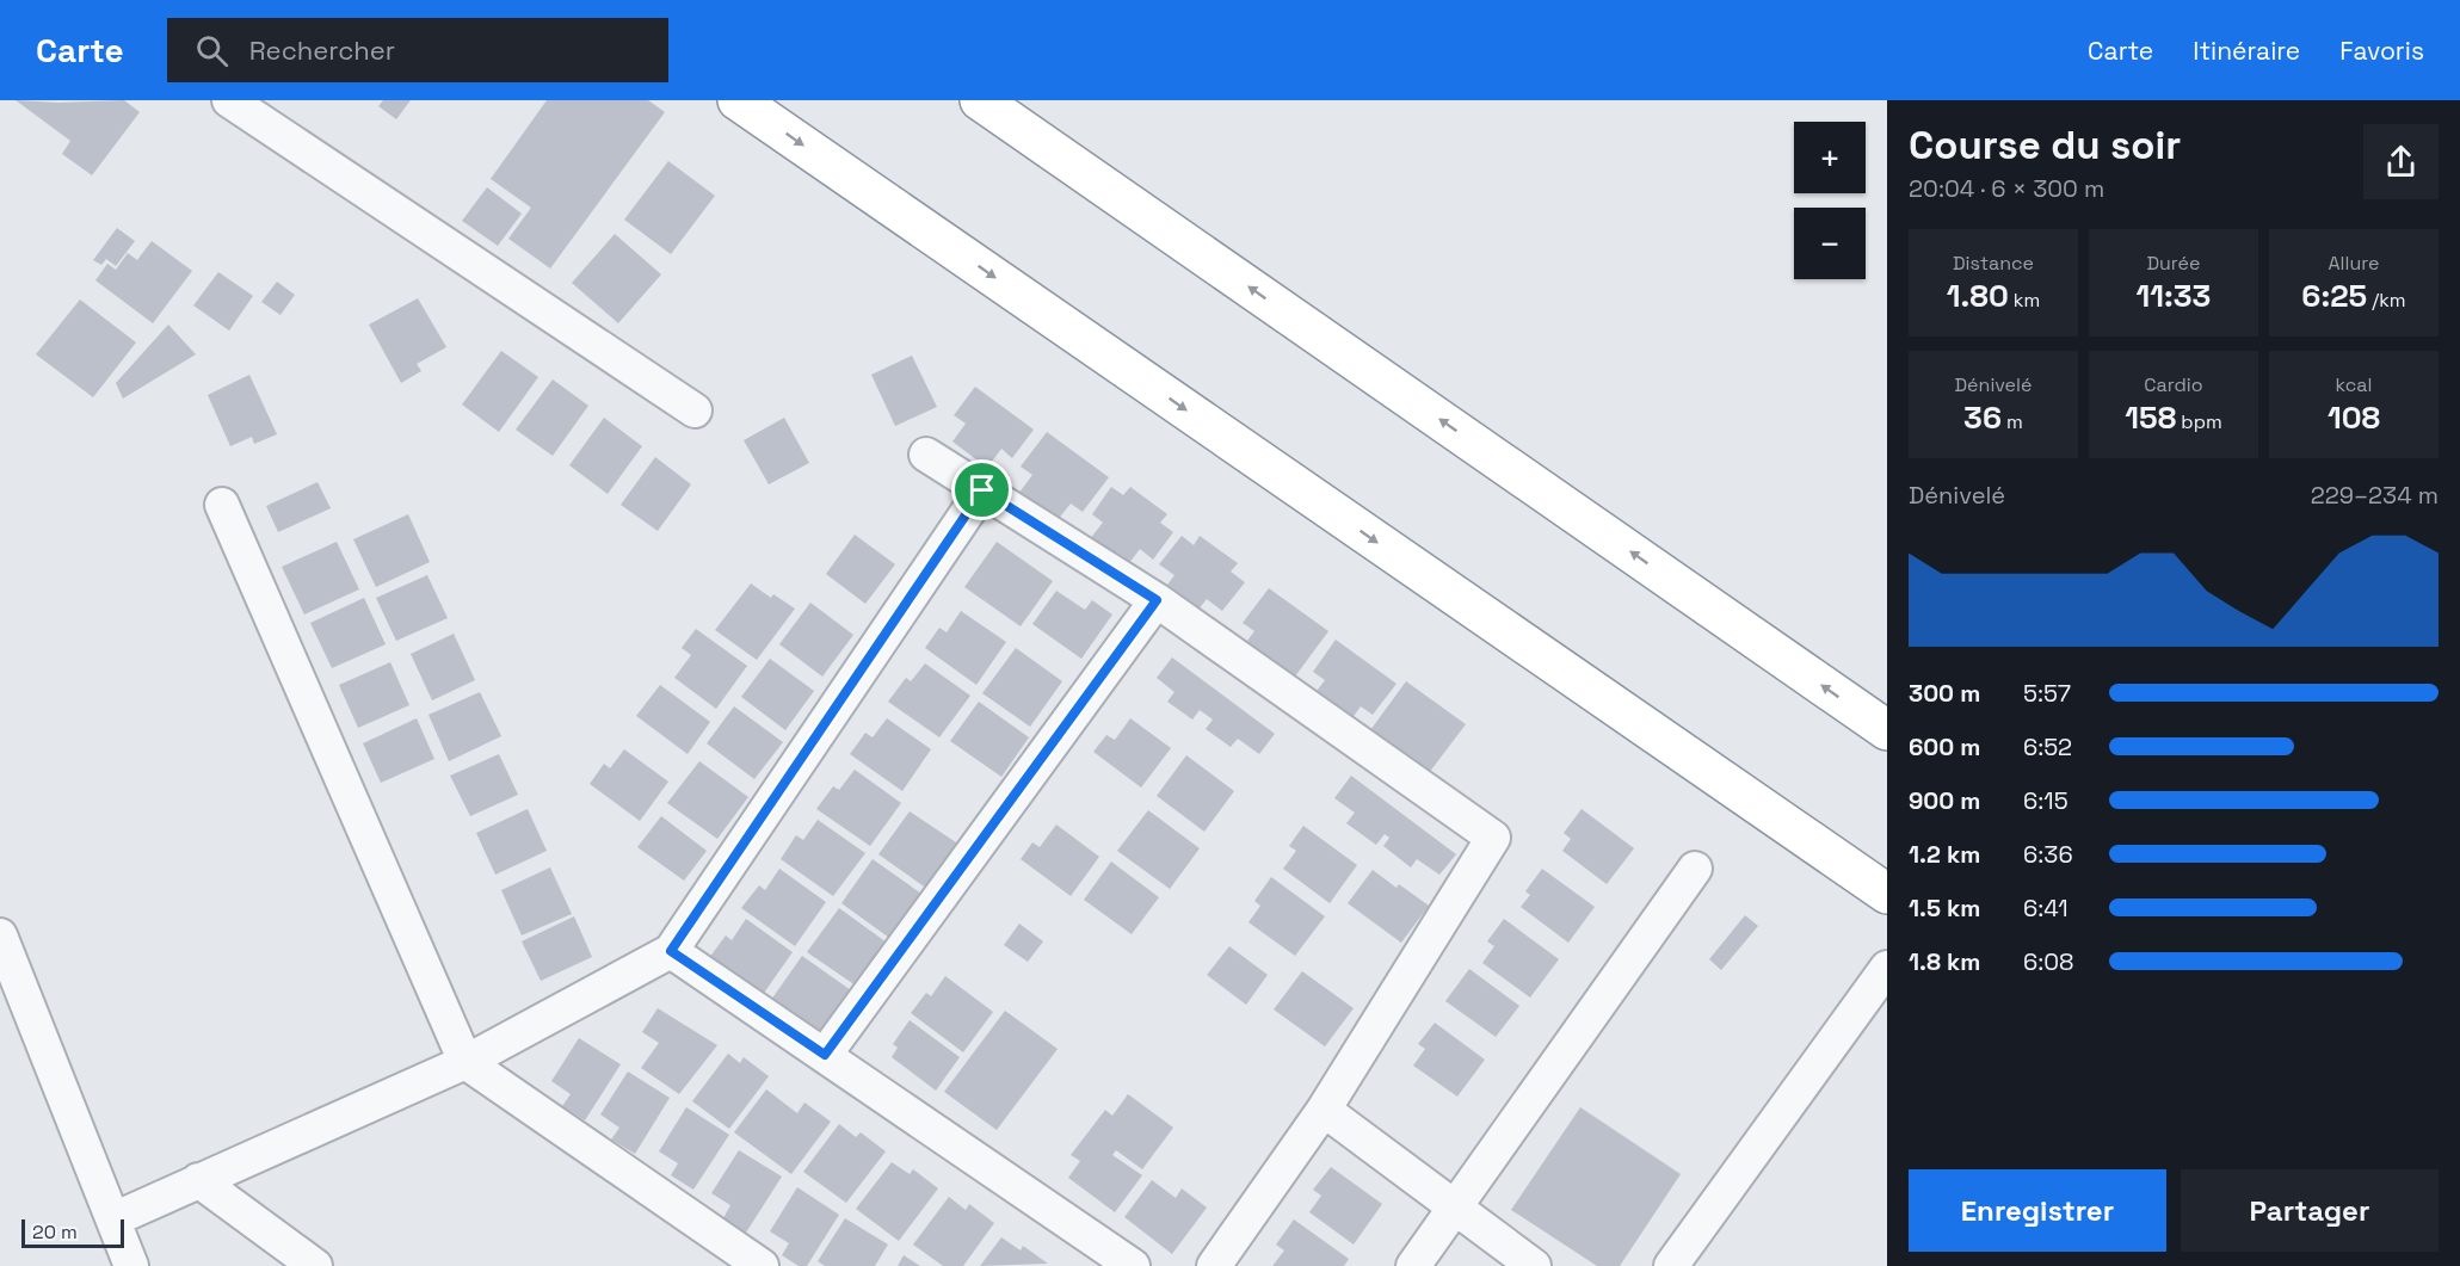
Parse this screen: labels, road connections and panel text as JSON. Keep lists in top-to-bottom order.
{
  "scale_bar": "20 m",
  "page": {
    "header": "Carte",
    "search": "Rechercher",
    "nav": ["Carte", "Itinéraire", "Favoris"],
    "heading": ["Course du soir", "20:04 · 6 × 300 m"],
    "map_buttons": ["+", "−"],
    "stats": [
      ["Distance", "1.80 km"],
      ["Durée", "11:33"],
      ["Allure", "6:25 /km"],
      ["Dénivelé", "36 m"],
      ["Cardio", "158 bpm"],
      ["kcal", "108"]
    ],
    "chart": ["Dénivelé", "229–234 m"],
    "list": [
      {
        "name": "300 m",
        "note": "5:57"
      },
      {
        "name": "600 m",
        "note": "6:52"
      },
      {
        "name": "900 m",
        "note": "6:15"
      },
      {
        "name": "1.2 km",
        "note": "6:36"
      },
      {
        "name": "1.5 km",
        "note": "6:41"
      },
      {
        "name": "1.8 km",
        "note": "6:08"
      }
    ],
    "buttons": ["Enregistrer", "Partager"],
    "scale": "20 m"
  }
}
